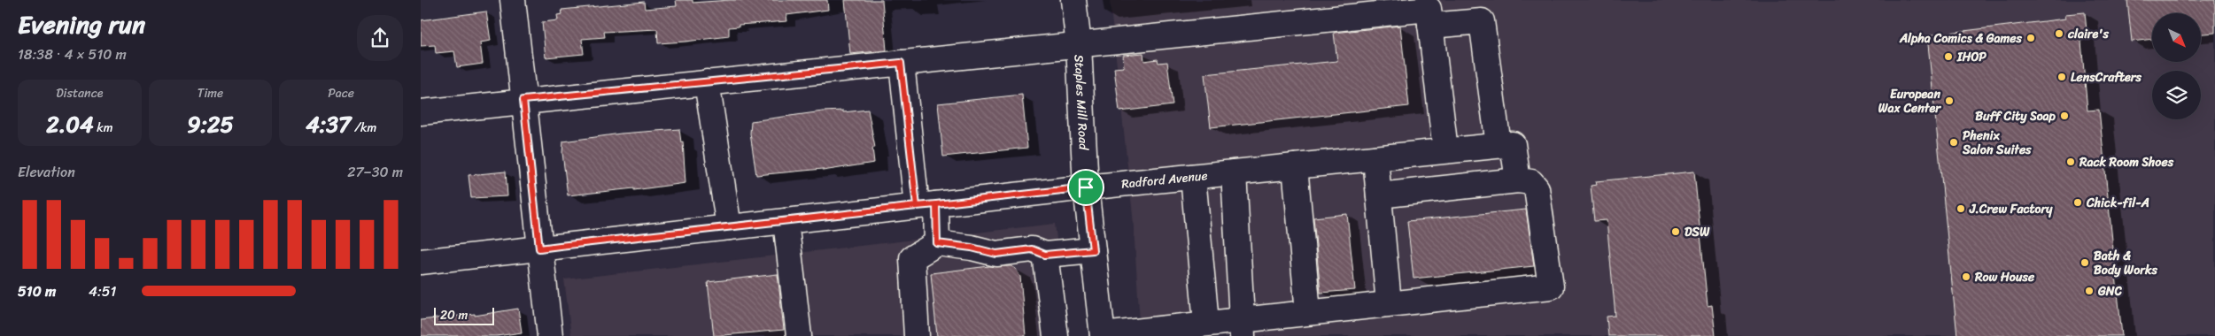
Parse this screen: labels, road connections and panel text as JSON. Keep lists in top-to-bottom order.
{
  "streets": {
    "street": ["Staples Mill Road", "Radford Avenue"]
  },
  "crossings": [
    ["Staples Mill Road", "Radford Avenue"]
  ],
  "places": [
    "claire's",
    "Alpha Comics & Games",
    "IHOP",
    "LensCrafters",
    "European Wax Center",
    "Buff City Soap",
    "Phenix Salon Suites",
    "Rack Room Shoes",
    "Chick-fil-A",
    "J.Crew Factory",
    "DSW",
    "Bath & Body Works",
    "Row House",
    "GNC"
  ],
  "scale_bar": "20 m",
  "north": "bottom right",
  "page": {
    "heading": ["Evening run", "18:38 · 4 × 510 m"],
    "stats": [
      ["Distance", "2.04 km"],
      ["Time", "9:25"],
      ["Pace", "4:37 /km"]
    ],
    "chart": ["Elevation", "27–30 m"],
    "list": [
      {
        "name": "510 m",
        "note": "4:51"
      }
    ],
    "scale": "20 m"
  }
}
